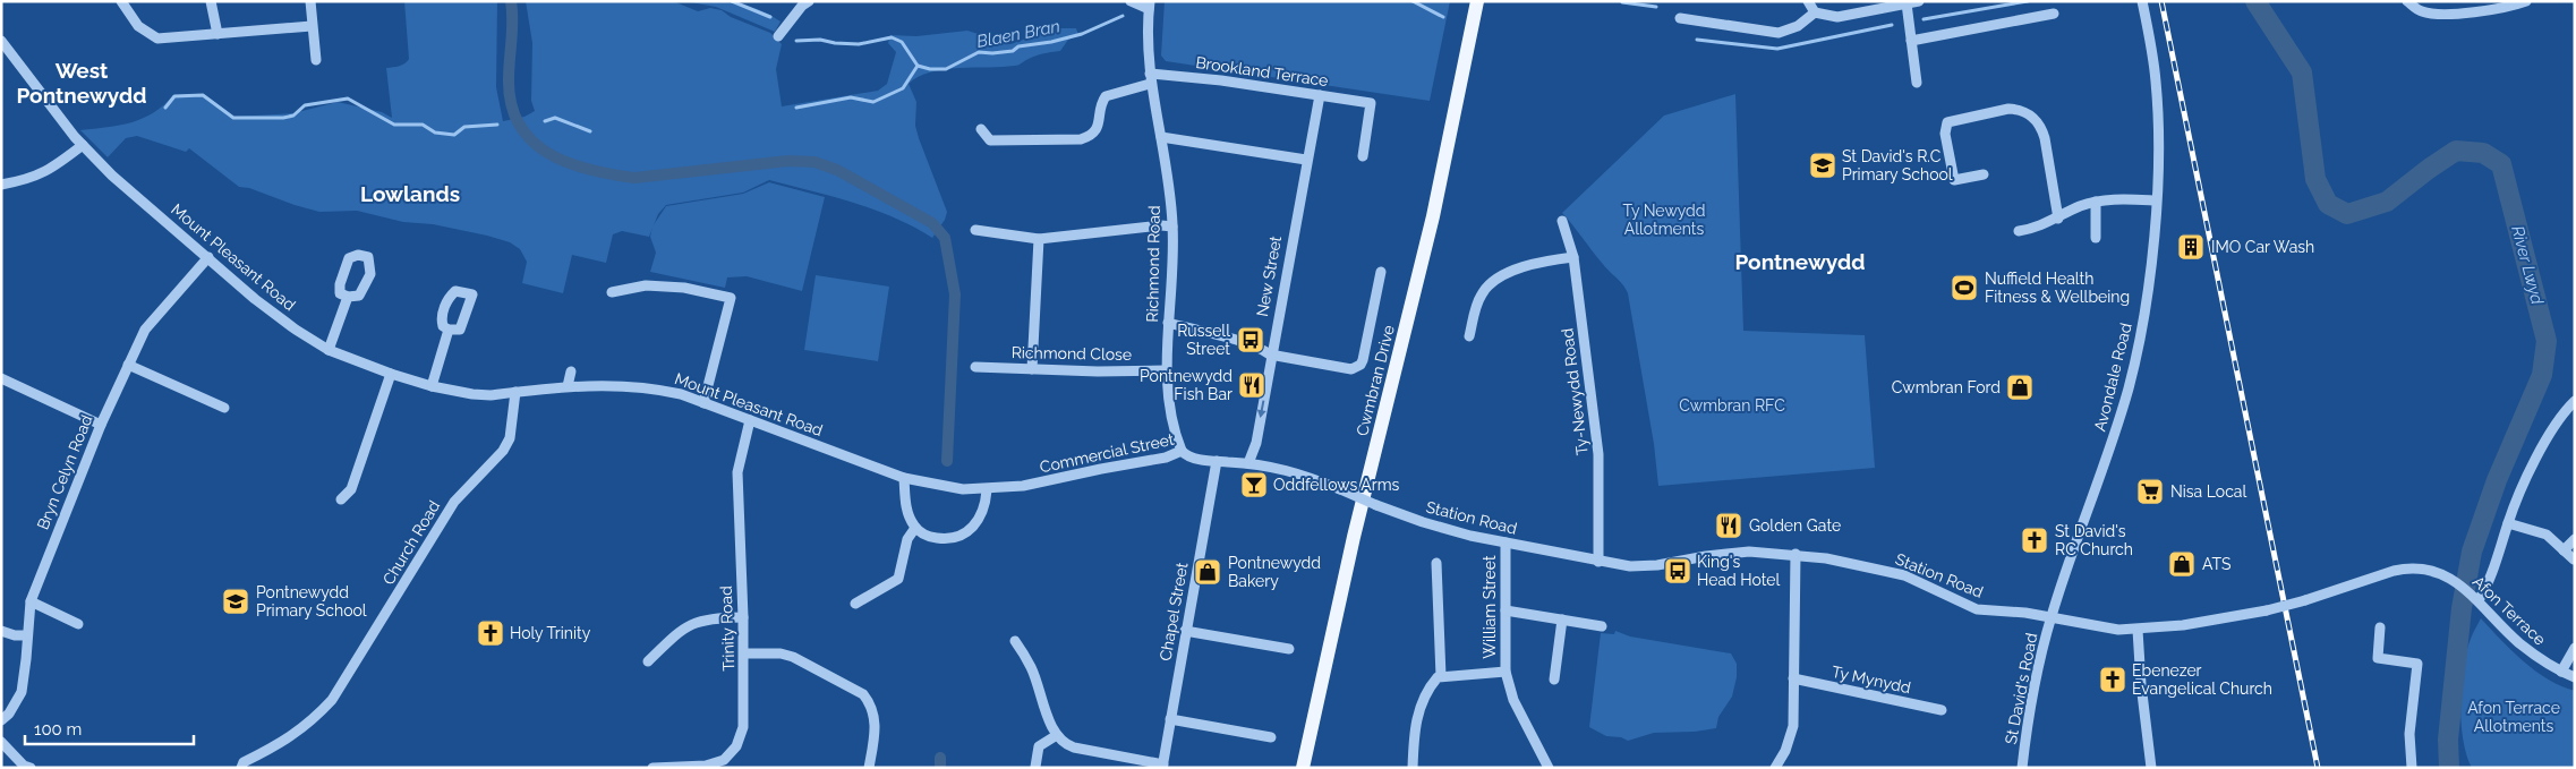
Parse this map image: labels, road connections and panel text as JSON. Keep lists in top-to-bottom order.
{
  "streets": {
    "main road": ["Cwmbran Drive"],
    "street": [
      "Brookland Terrace",
      "Mount Pleasant Road",
      "Richmond Road",
      "New Street",
      "Richmond Close",
      "Avondale Road",
      "Ty-Newydd Road",
      "Commercial Street",
      "Bryn Celyn Road",
      "Station Road",
      "Church Road",
      "William Street",
      "Afon Terrace",
      "Chapel Street",
      "Trinity Road",
      "Ty Mynydd",
      "St David's Road"
    ]
  },
  "crossings": [
    ["Brookland Terrace", "Richmond Road"],
    ["Brookland Terrace", "New Street"],
    ["Mount Pleasant Road", "Commercial Street"],
    ["Mount Pleasant Road", "Bryn Celyn Road"],
    ["Mount Pleasant Road", "Church Road"],
    ["Mount Pleasant Road", "Trinity Road"],
    ["Richmond Road", "Richmond Close"],
    ["Richmond Road", "Commercial Street"],
    ["New Street", "Commercial Street"],
    ["Avondale Road", "Station Road"],
    ["Avondale Road", "St David's Road"],
    ["Ty-Newydd Road", "Station Road"],
    ["Commercial Street", "Station Road"],
    ["Commercial Street", "Chapel Street"],
    ["Station Road", "William Street"],
    ["Station Road", "Afon Terrace"],
    ["Station Road", "St David's Road"]
  ],
  "districts": ["West Pontnewydd", "Lowlands", "Pontnewydd"],
  "water": ["Blaen Bran", "River Lwyd"],
  "parks": ["Ty Newydd Allotments", "Cwmbran RFC", "Afon Terrace Allotments"],
  "places": {
    "school or university": ["St David's R.C Primary School", "Pontnewydd Primary School"],
    "building": ["IMO Car Wash"],
    "sports": ["Nuffield Health Fitness & Wellbeing"],
    "bus stop": ["Russell Street", "King's Head Hotel"],
    "restaurant": ["Pontnewydd Fish Bar", "Golden Gate"],
    "shop": ["Cwmbran Ford", "ATS", "Pontnewydd Bakery"],
    "bar": ["Oddfellows Arms"],
    "supermarket": ["Nisa Local"],
    "church": ["St David's RC Church", "Holy Trinity", "Ebenezer Evangelical Church"]
  },
  "scale_bar": "100 m"
}
